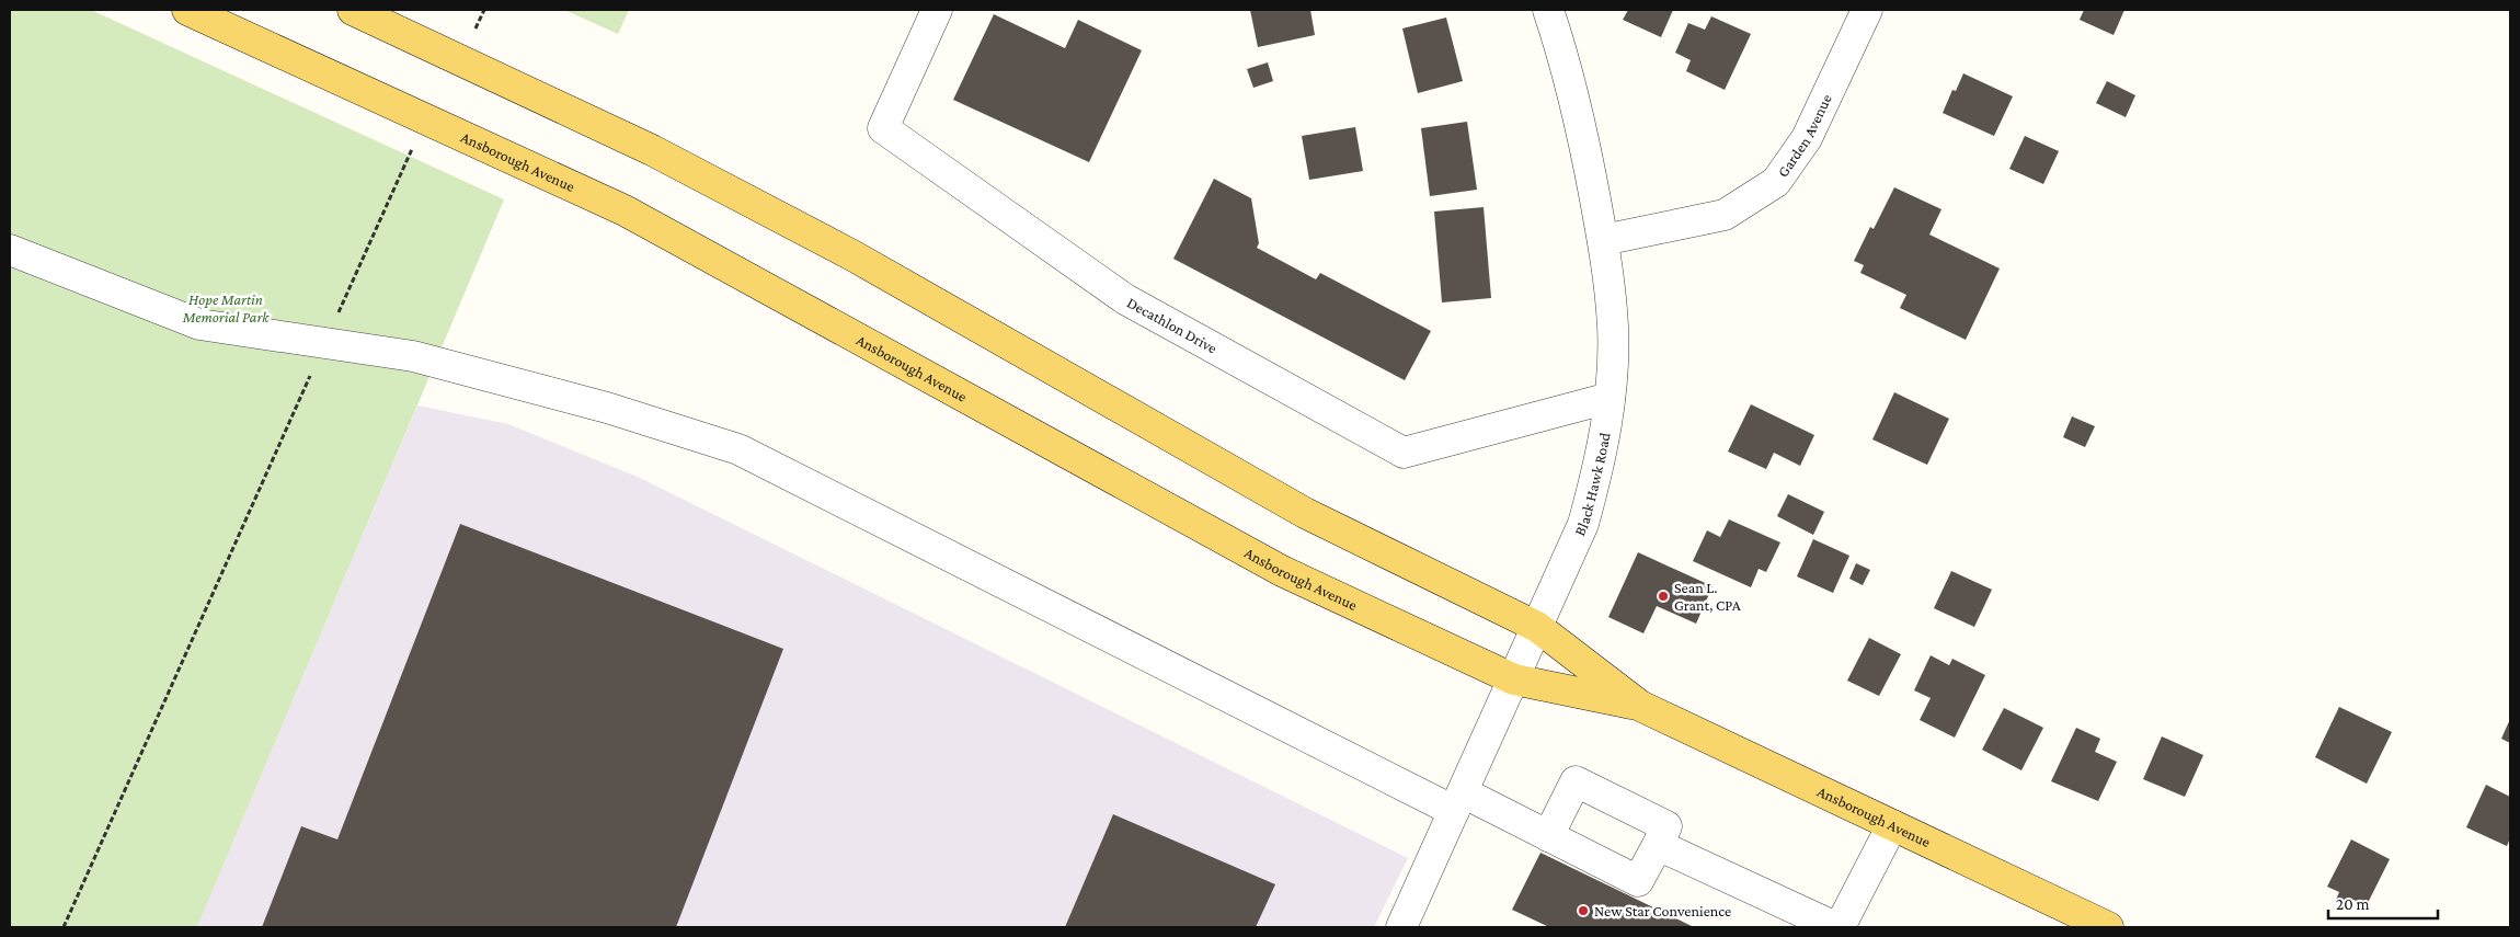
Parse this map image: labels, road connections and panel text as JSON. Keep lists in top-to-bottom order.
{
  "streets": {
    "main road": ["Ansborough Avenue"],
    "street": ["Garden Avenue", "Decathlon Drive", "Black Hawk Road"]
  },
  "crossings": [
    ["Garden Avenue", "Black Hawk Road"],
    ["Ansborough Avenue", "Black Hawk Road"],
    ["Decathlon Drive", "Black Hawk Road"]
  ],
  "parks": ["Hope Martin Memorial Park"],
  "places": ["Sean L. Grant, CPA", "New Star Convenience"],
  "scale_bar": "20 m"
}
